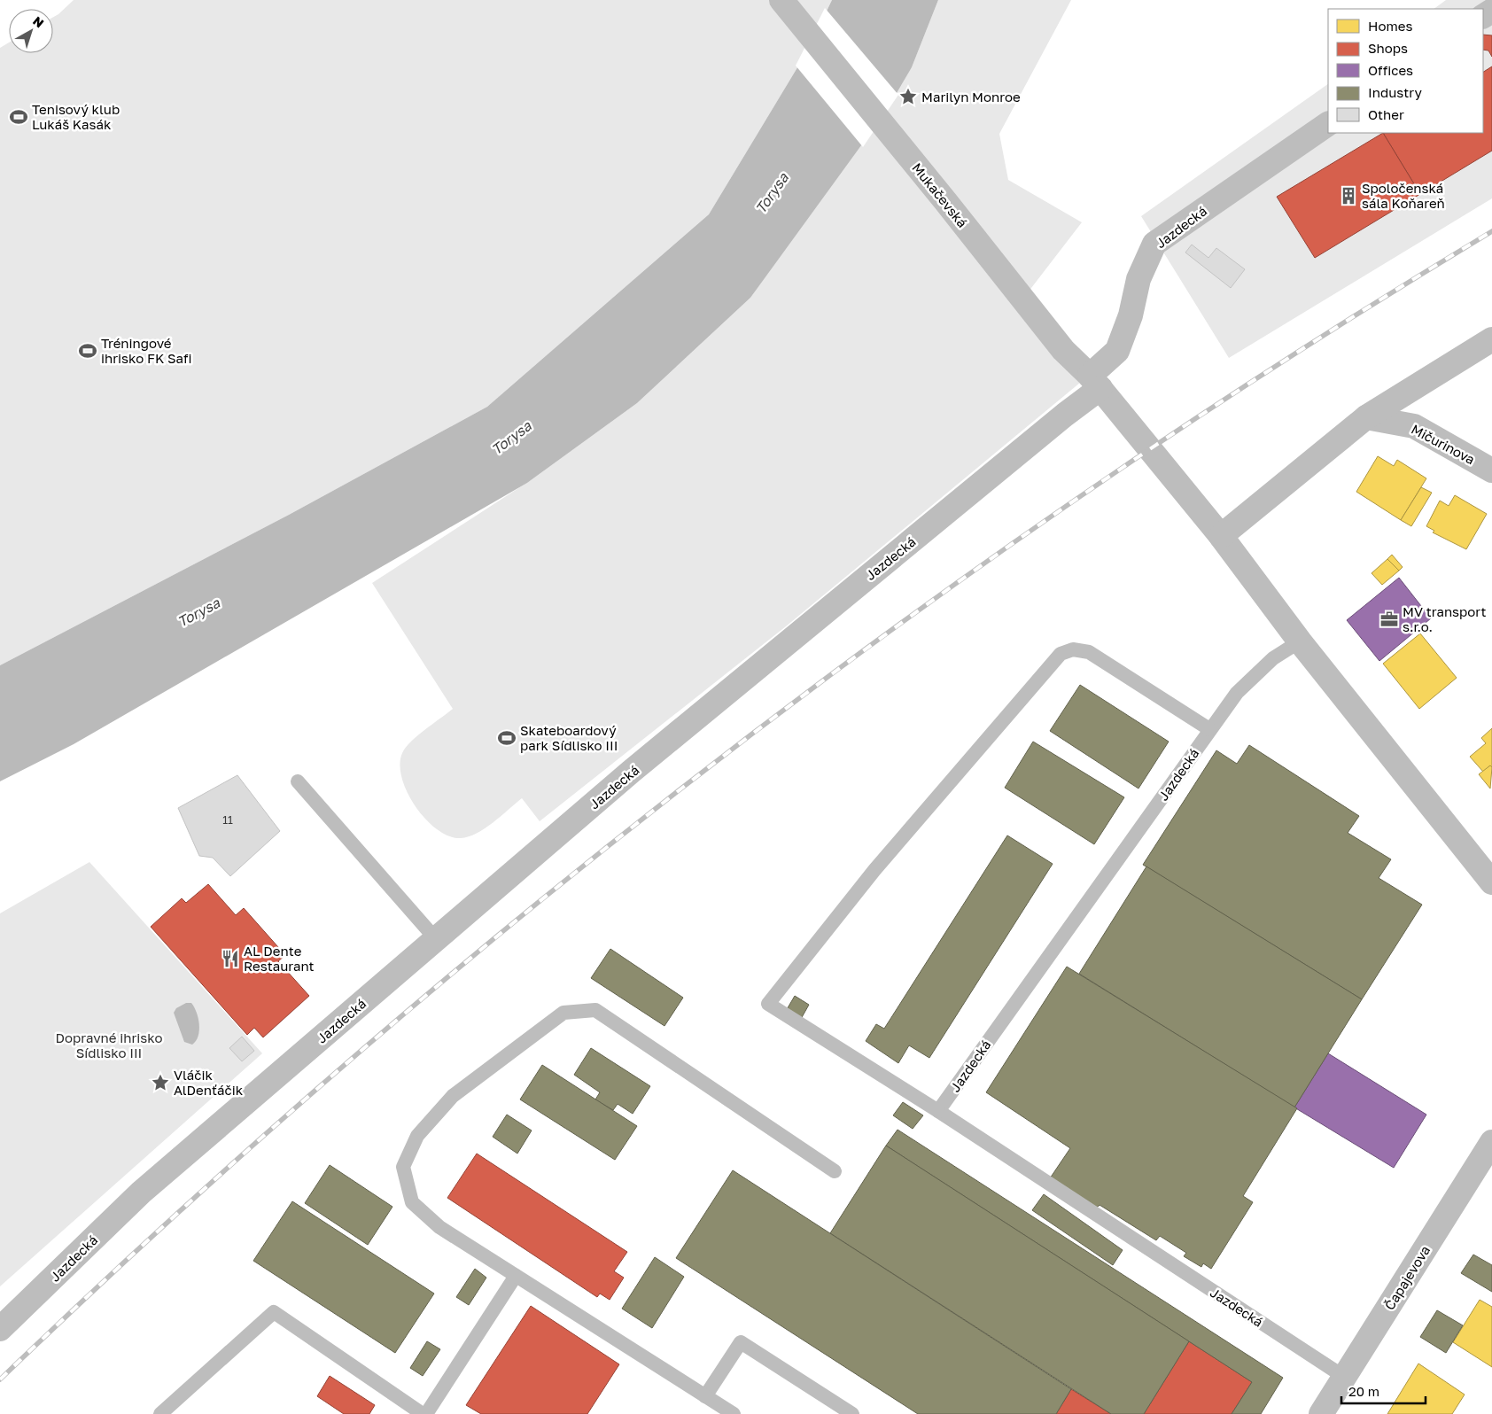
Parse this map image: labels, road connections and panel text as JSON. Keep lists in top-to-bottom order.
{
  "streets": {
    "street": [
      "Mukačevská",
      "Jazdecká",
      "Mičurinova",
      "Čapajevova"
    ]
  },
  "crossings": [
    ["Mukačevská", "Jazdecká"],
    ["Jazdecká", "Čapajevova"]
  ],
  "water": ["Torysa"],
  "parks": ["Dopravné ihrisko Sídlisko III"],
  "places": {
    "place": ["Marilyn Monroe", "Vláčik AlDenťáčik"],
    "sports": ["Tenisový klub Lukáš Kasák", "Tréningové ihrisko FK Safi", "Skateboardový park Sídlisko III"],
    "building": ["Spoločenská sála Koňareň"],
    "office": ["MV transport s.r.o."],
    "restaurant": ["AL Dente Restaurant"]
  },
  "house_numbers": ["11"],
  "legend": [
    "Homes",
    "Shops",
    "Offices",
    "Industry",
    "Other"
  ],
  "scale_bar": "20 m",
  "north": "top right"
}
